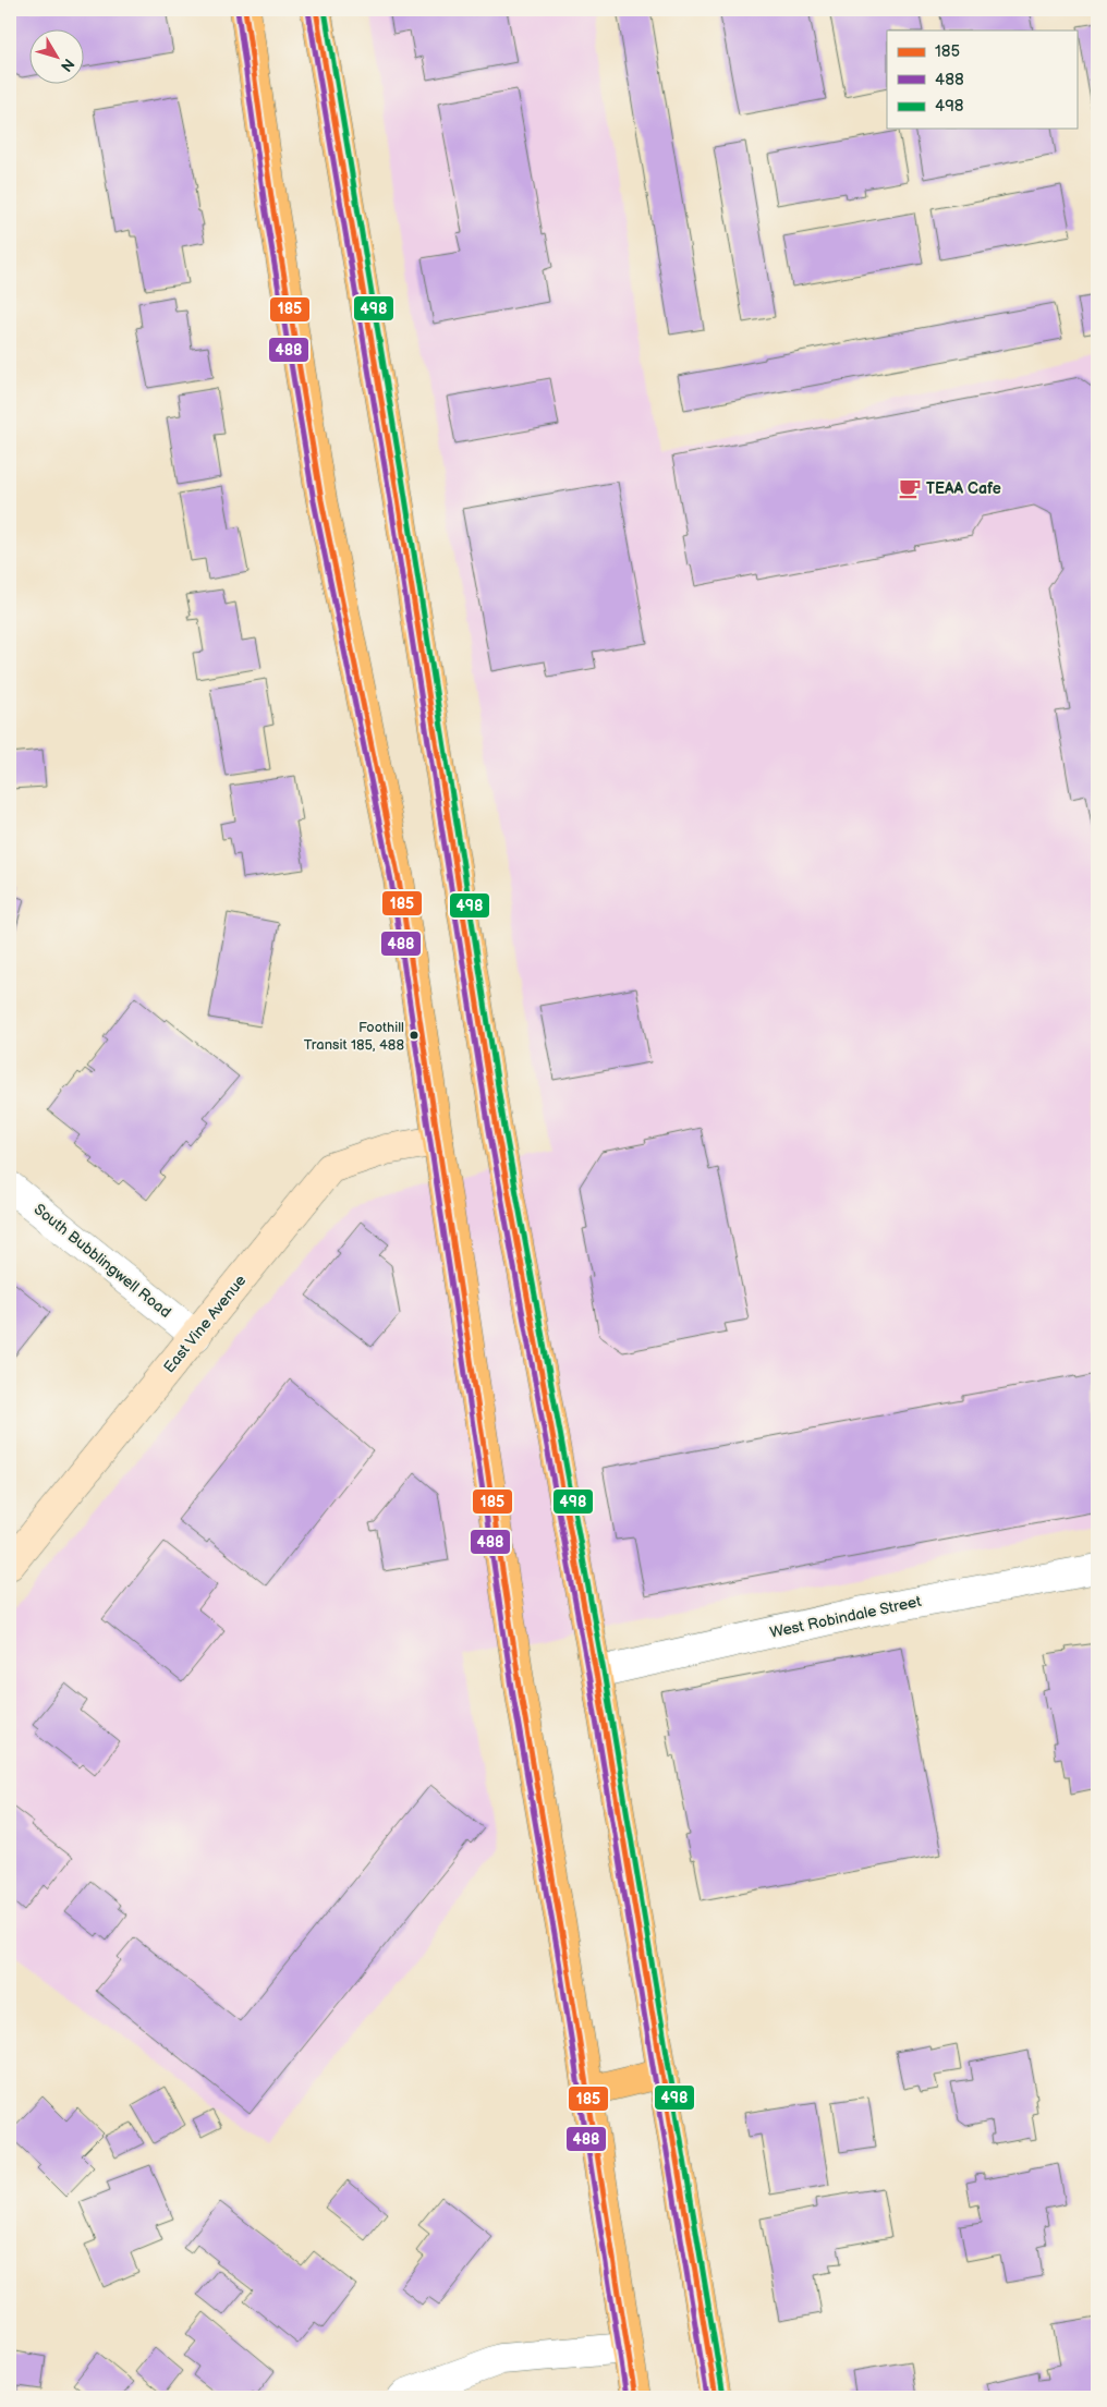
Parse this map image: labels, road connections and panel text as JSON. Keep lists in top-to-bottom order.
{
  "streets": {
    "street": ["South Bubblingwell Road", "East Vine Avenue", "West Robindale Street"]
  },
  "crossings": [
    ["South Bubblingwell Road", "East Vine Avenue"]
  ],
  "places": {
    "cafe": ["TEAA Cafe"],
    "other": ["Foothill Transit 185, 488"]
  },
  "lines": ["transit line 185", "transit line 498", "transit line 488"],
  "legend": ["185", "488", "498"],
  "north": "bottom right"
}
